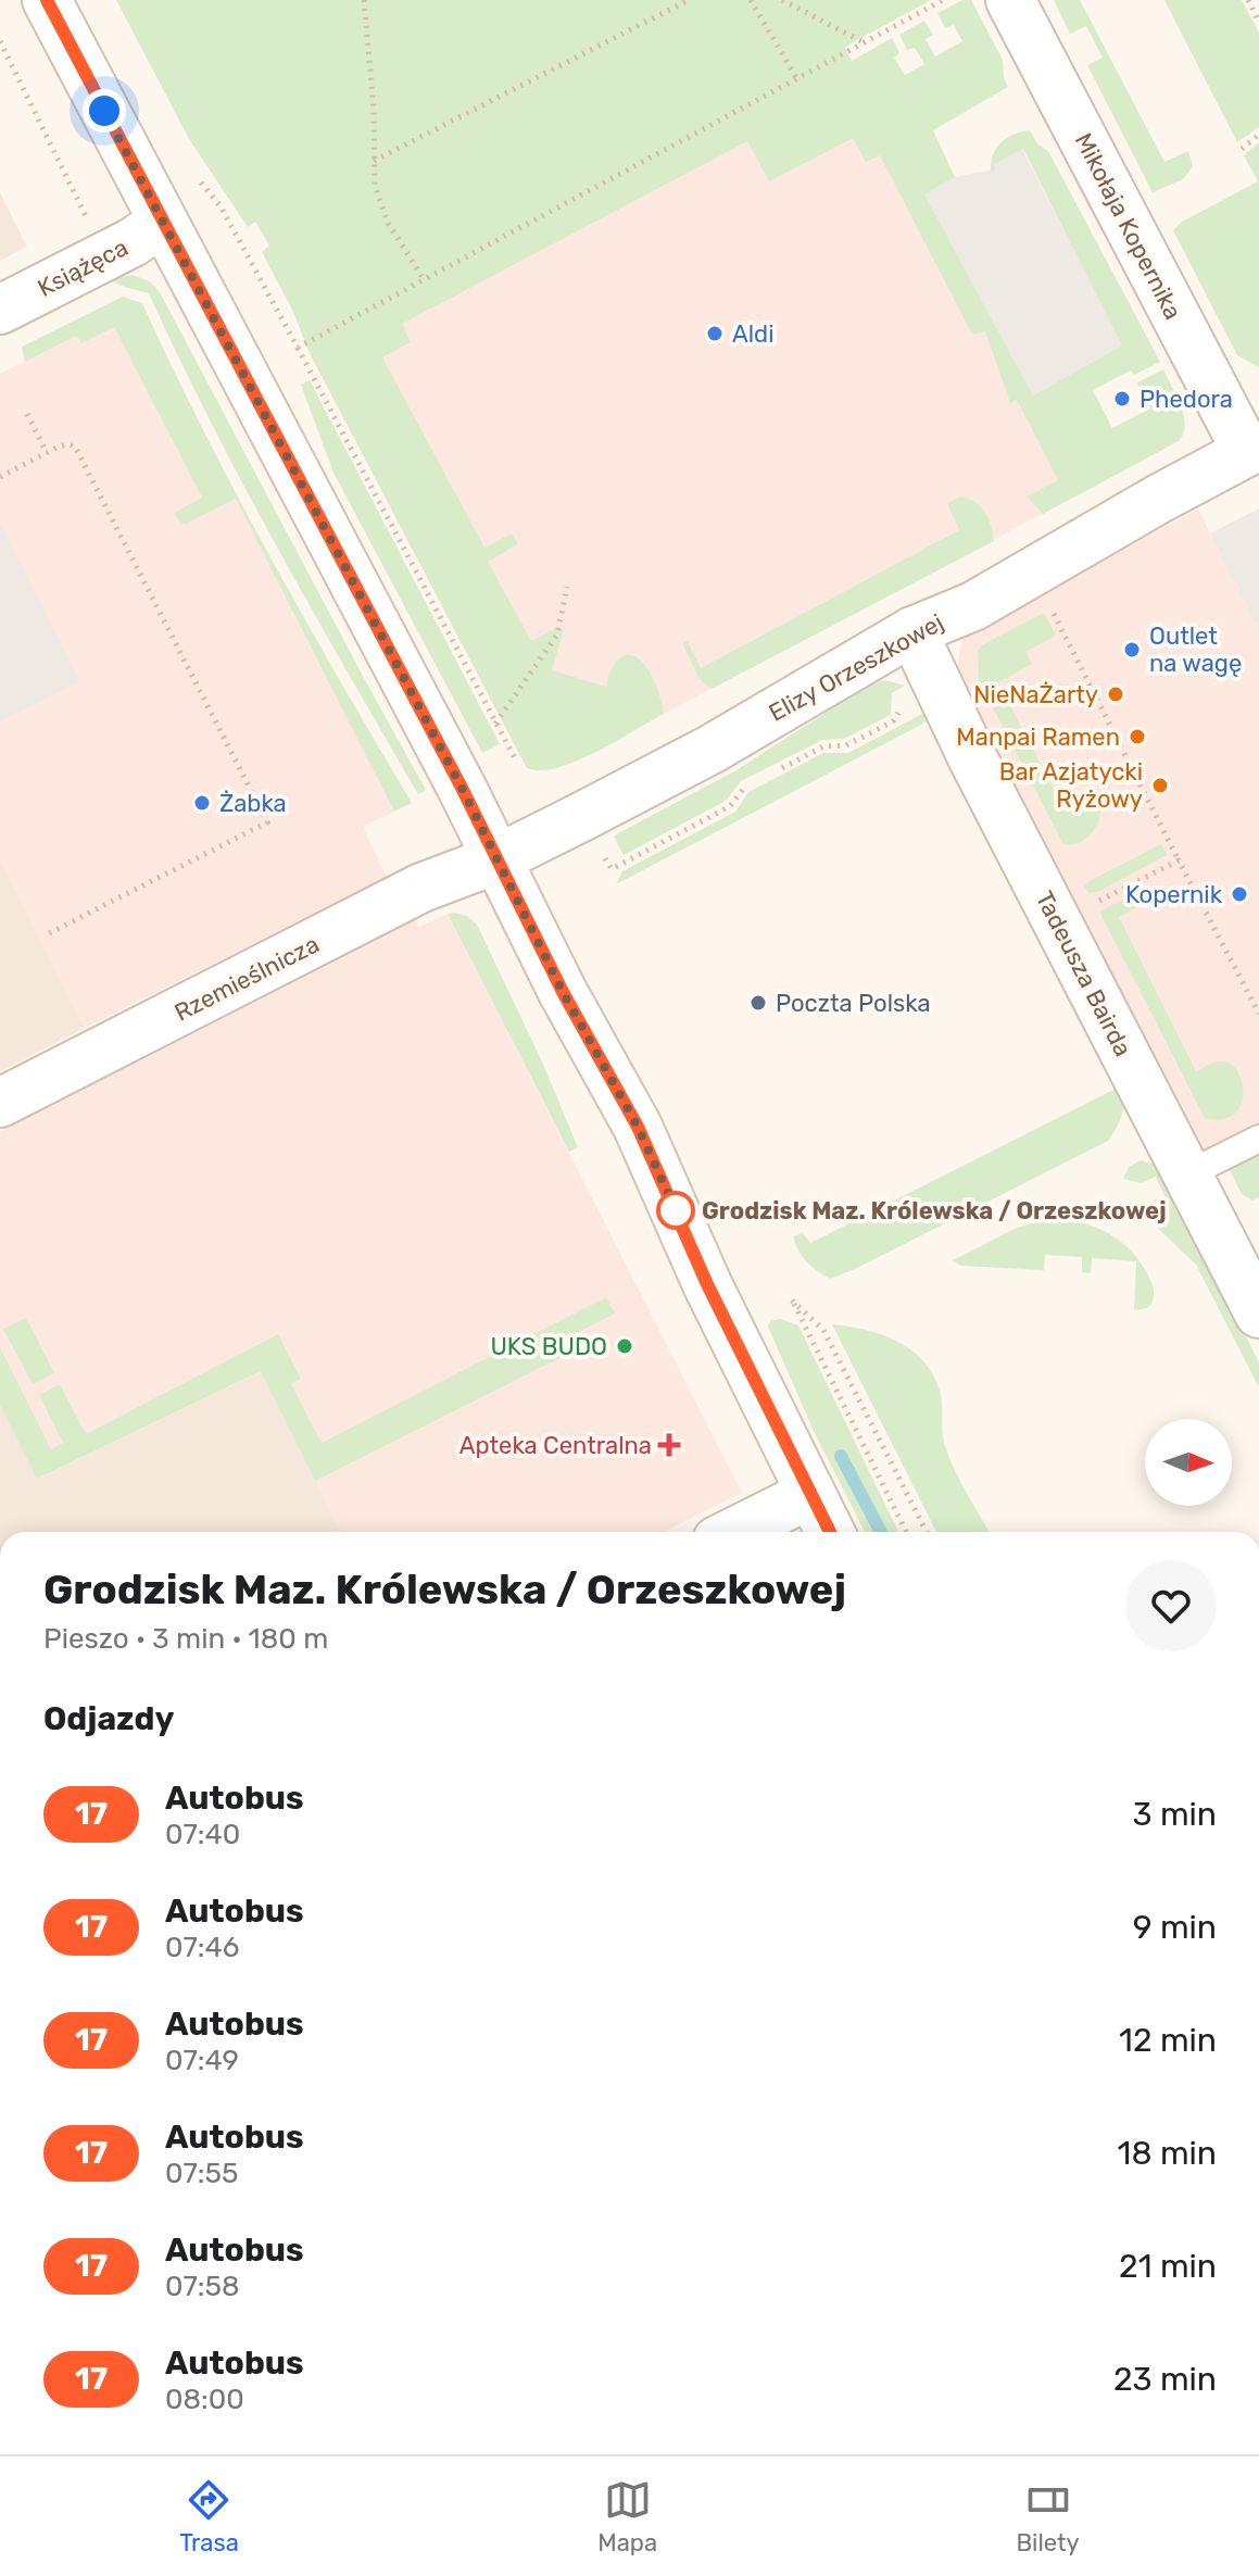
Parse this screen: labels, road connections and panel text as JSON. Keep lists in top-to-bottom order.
{
  "streets": {
    "street": [
      "Mikołaja Kopernika",
      "Książęca",
      "Elizy Orzeszkowej",
      "Tadeusza Bairda",
      "Rzemieślnicza"
    ]
  },
  "crossings": [
    ["Mikołaja Kopernika", "Elizy Orzeszkowej"],
    ["Elizy Orzeszkowej", "Tadeusza Bairda"],
    ["Elizy Orzeszkowej", "Rzemieślnicza"]
  ],
  "places": {
    "other": [
      "Aldi",
      "Phedora",
      "Outlet na wagę",
      "NieNaŻarty",
      "Manpai Ramen",
      "Bar Azjatycki Ryżowy",
      "Żabka",
      "Kopernik",
      "Poczta Polska",
      "Grodzisk Maz. Królewska / Orzeszkowej",
      "UKS BUDO"
    ],
    "health": ["Apteka Centralna"]
  },
  "lines": ["bus line 17"],
  "north": "right",
  "page": {
    "heading": [
      ["Grodzisk Maz. Królewska / Orzeszkowej", "Pieszo · 3 min · 180 m"],
      "Odjazdy"
    ],
    "list": [
      {
        "mark": "17",
        "name": "Autobus",
        "note": "07:40",
        "value": "3 min"
      },
      {
        "mark": "17",
        "name": "Autobus",
        "note": "07:46",
        "value": "9 min"
      },
      {
        "mark": "17",
        "name": "Autobus",
        "note": "07:49",
        "value": "12 min"
      },
      {
        "mark": "17",
        "name": "Autobus",
        "note": "07:55",
        "value": "18 min"
      },
      {
        "mark": "17",
        "name": "Autobus",
        "note": "07:58",
        "value": "21 min"
      },
      {
        "mark": "17",
        "name": "Autobus",
        "note": "08:00",
        "value": "23 min"
      }
    ],
    "tabs": ["Trasa", "Mapa", "Bilety"]
  }
}
